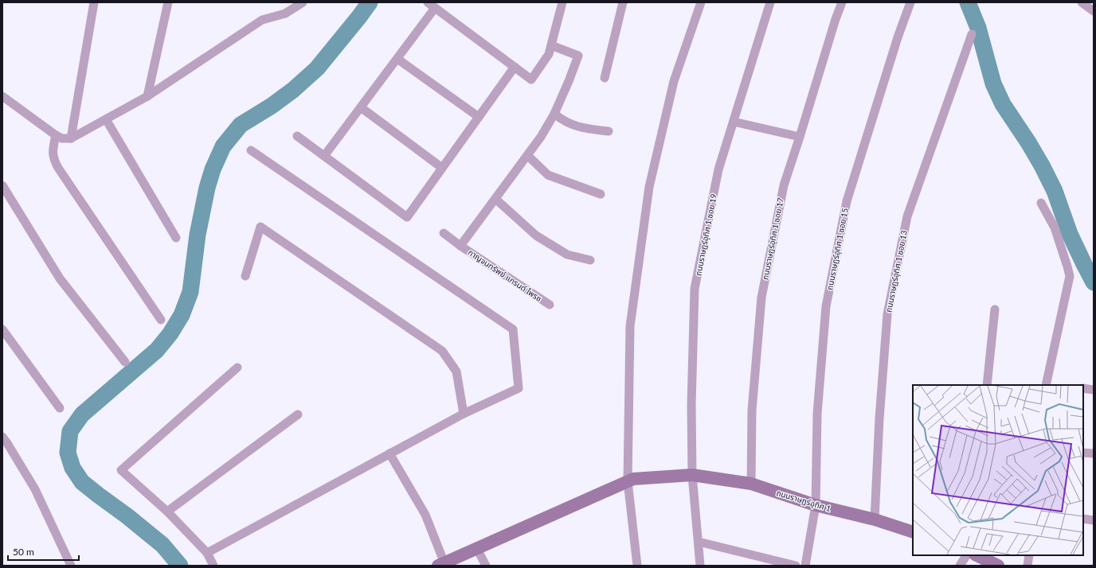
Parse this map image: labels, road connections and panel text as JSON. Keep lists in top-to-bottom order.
{
  "streets": {
    "street": [
      "ถนนราษฎร์อุทิศ 1 ซอย 19",
      "ถนนราษฎร์อุทิศ 1 ซอย 17",
      "ถนนราษฎร์อุทิศ 1 ซอย 15",
      "ถนนราษฎร์อุทิศ 1 ซอย 13",
      "กาญจนทรัพย์ แกรนด์ ไพรซ",
      "ถนนราษฎร์อุทิศ 1"
    ]
  },
  "crossings": [
    ["ถนนราษฎร์อุทิศ 1 ซอย 19", "ถนนราษฎร์อุทิศ 1"],
    ["ถนนราษฎร์อุทิศ 1 ซอย 17", "ถนนราษฎร์อุทิศ 1"],
    ["ถนนราษฎร์อุทิศ 1 ซอย 15", "ถนนราษฎร์อุทิศ 1"],
    ["ถนนราษฎร์อุทิศ 1 ซอย 13", "ถนนราษฎร์อุทิศ 1"]
  ],
  "scale_bar": "50 m"
}
